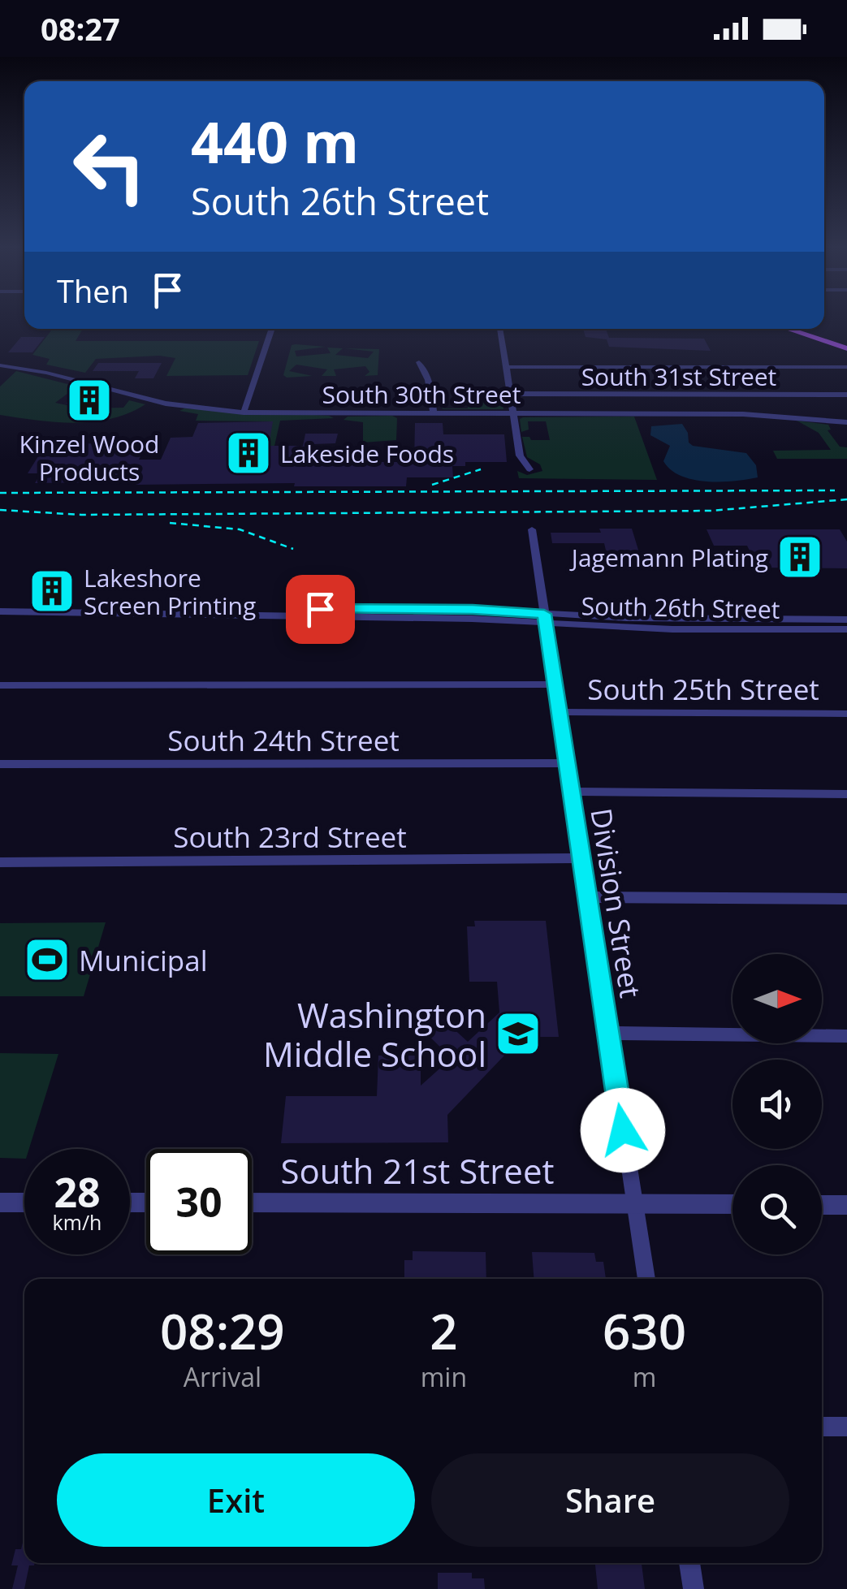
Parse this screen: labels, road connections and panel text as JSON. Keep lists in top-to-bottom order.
{
  "streets": {
    "street": [
      "South 31st Street",
      "South 30th Street",
      "South 26th Street",
      "South 25th Street",
      "South 24th Street",
      "South 23rd Street",
      "Division Street",
      "South 21st Street"
    ]
  },
  "crossings": [
    ["South 26th Street", "Division Street"],
    ["South 25th Street", "Division Street"],
    ["South 24th Street", "Division Street"],
    ["South 23rd Street", "Division Street"],
    ["Division Street", "South 21st Street"]
  ],
  "places": {
    "building": [
      "Kinzel Wood Products",
      "Lakeside Foods",
      "Jagemann Plating",
      "Lakeshore Screen Printing"
    ],
    "sports": ["Municipal"],
    "school or university": ["Washington Middle School"]
  },
  "north": "right",
  "page": {
    "status": "08:27",
    "turn": ["440 m", "South 26th Street"],
    "then": "Then",
    "speed": "28 km/h",
    "limit": "30",
    "eta": [
      "08:29",
      "Arrival",
      "2",
      "min",
      "630",
      "m"
    ],
    "buttons": ["Exit", "Share"]
  }
}
